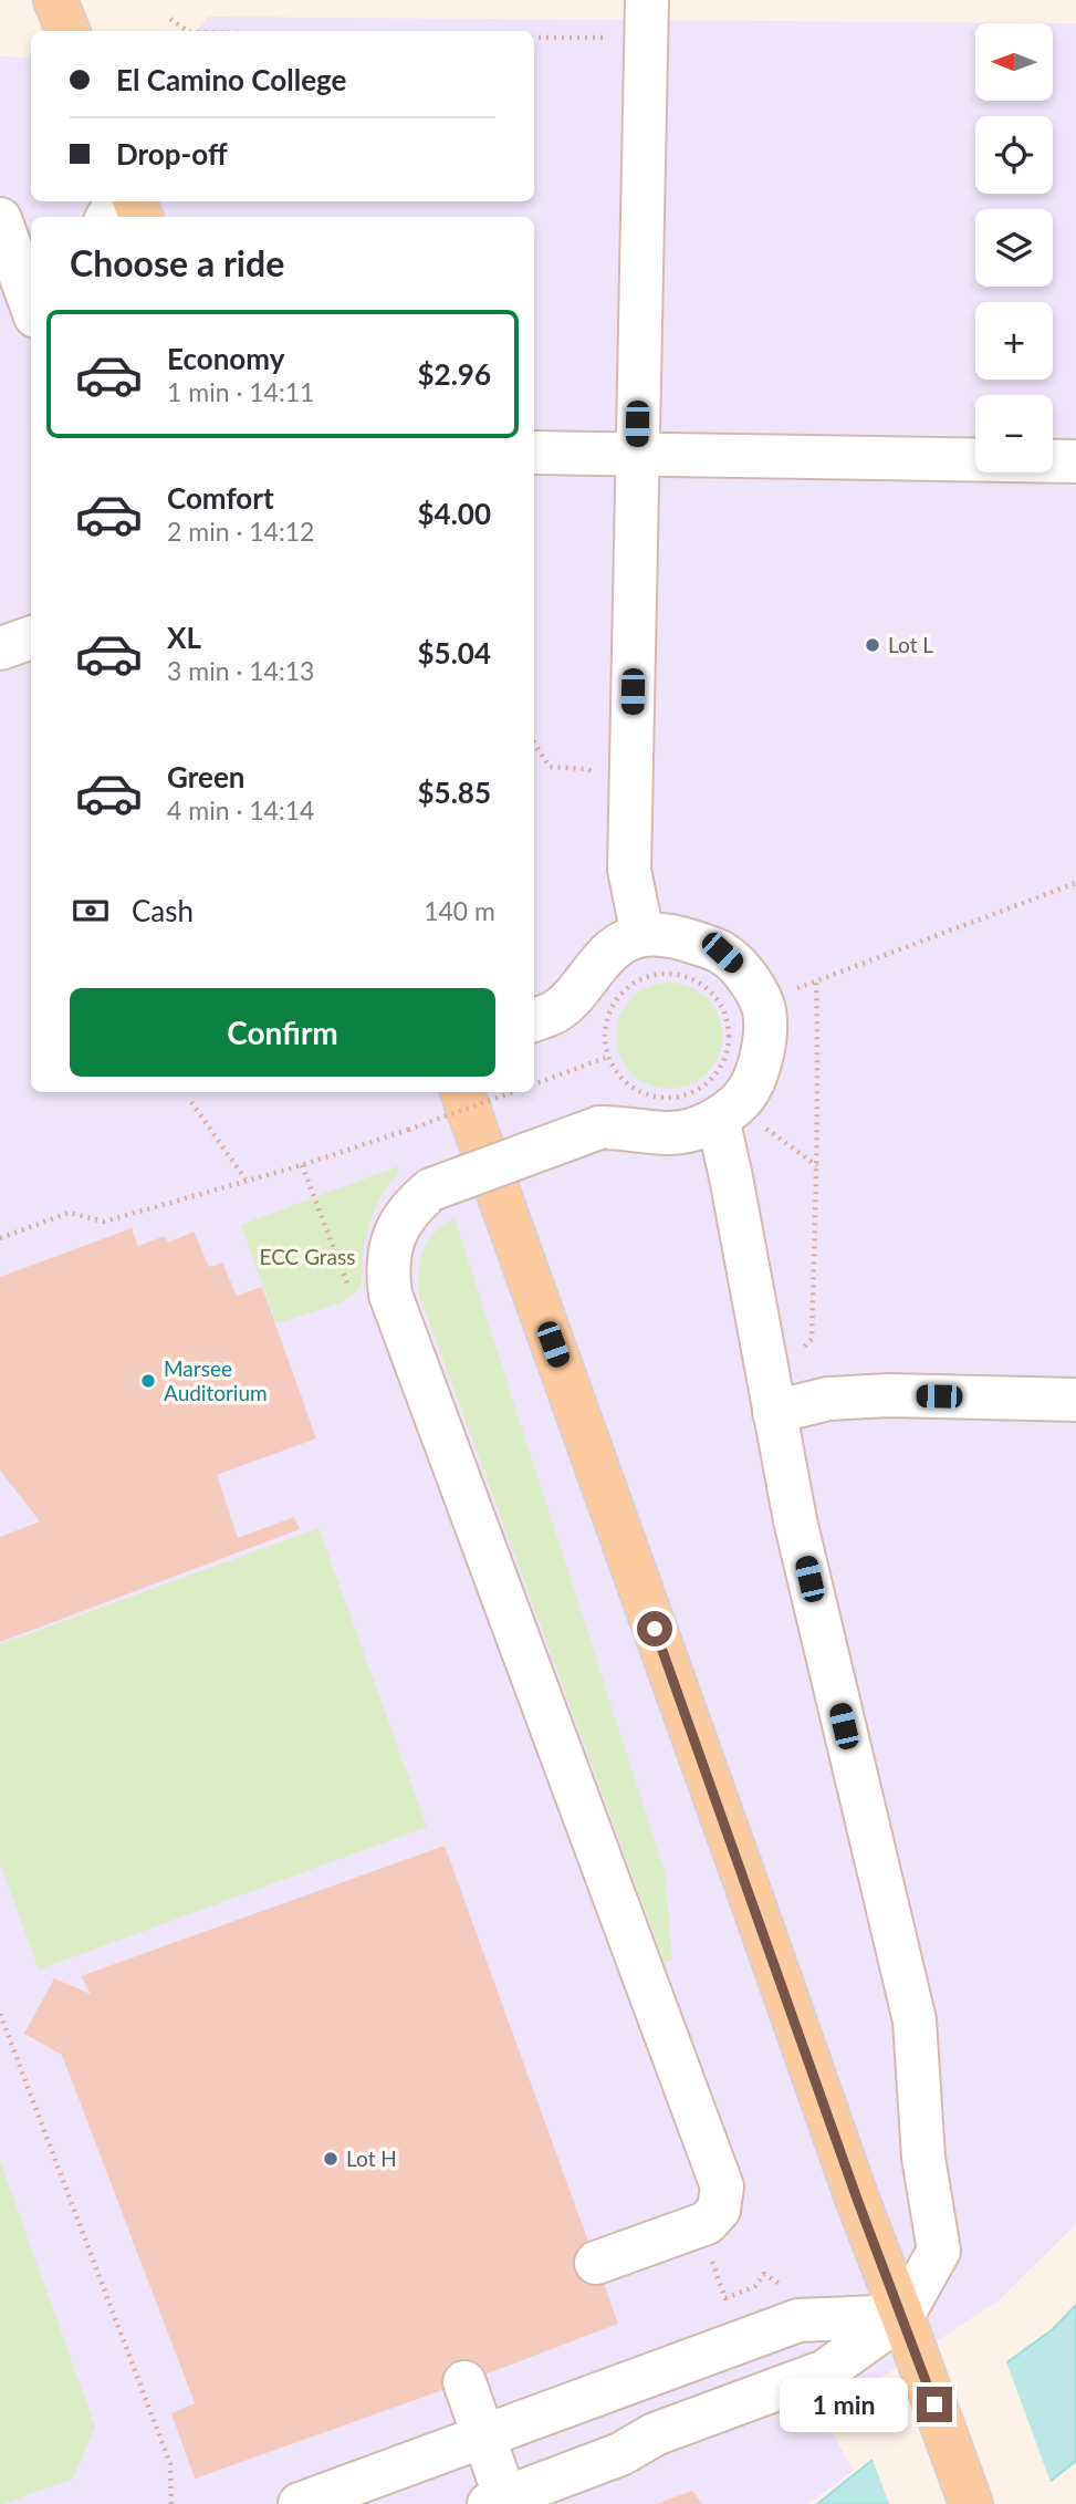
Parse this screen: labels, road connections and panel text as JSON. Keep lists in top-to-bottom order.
{
  "parks": ["ECC Grass"],
  "places": ["Lot L", "Marsee Auditorium", "Lot H"],
  "north": "left",
  "page": {
    "map_buttons": ["+", "−"],
    "banner": ["El Camino College", "Drop-off"],
    "heading": "Choose a ride",
    "list": [
      {
        "name": "Economy",
        "note": "1 min · 14:11",
        "value": "$2.96"
      },
      {
        "name": "Comfort",
        "note": "2 min · 14:12",
        "value": "$4.00"
      },
      {
        "name": "XL",
        "note": "3 min · 14:13",
        "value": "$5.04"
      },
      {
        "name": "Green",
        "note": "4 min · 14:14",
        "value": "$5.85"
      }
    ],
    "pay": ["Cash", "140 m"],
    "buttons": "Confirm",
    "bubble": "1 min"
  }
}
